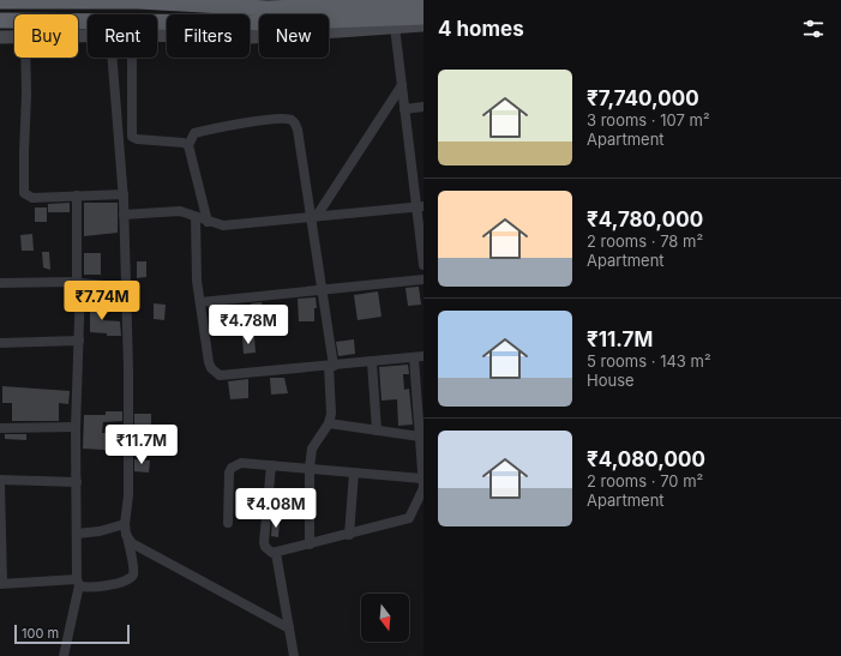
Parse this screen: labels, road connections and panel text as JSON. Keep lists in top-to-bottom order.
{
  "scale_bar": "100 m",
  "north": "bottom",
  "page": {
    "heading": "4 homes",
    "chip": [
      "Buy",
      "Rent",
      "Filters",
      "New"
    ],
    "list": [
      {
        "name": "₹7,740,000",
        "note": "3 rooms · 107 m² · Apartment"
      },
      {
        "name": "₹4,780,000",
        "note": "2 rooms · 78 m² · Apartment"
      },
      {
        "name": "₹11.7M",
        "note": "5 rooms · 143 m² · House"
      },
      {
        "name": "₹4,080,000",
        "note": "2 rooms · 70 m² · Apartment"
      }
    ],
    "price": [
      "₹7.74M",
      "₹4.78M",
      "₹11.7M",
      "₹4.08M"
    ],
    "scale": "100 m"
  }
}
